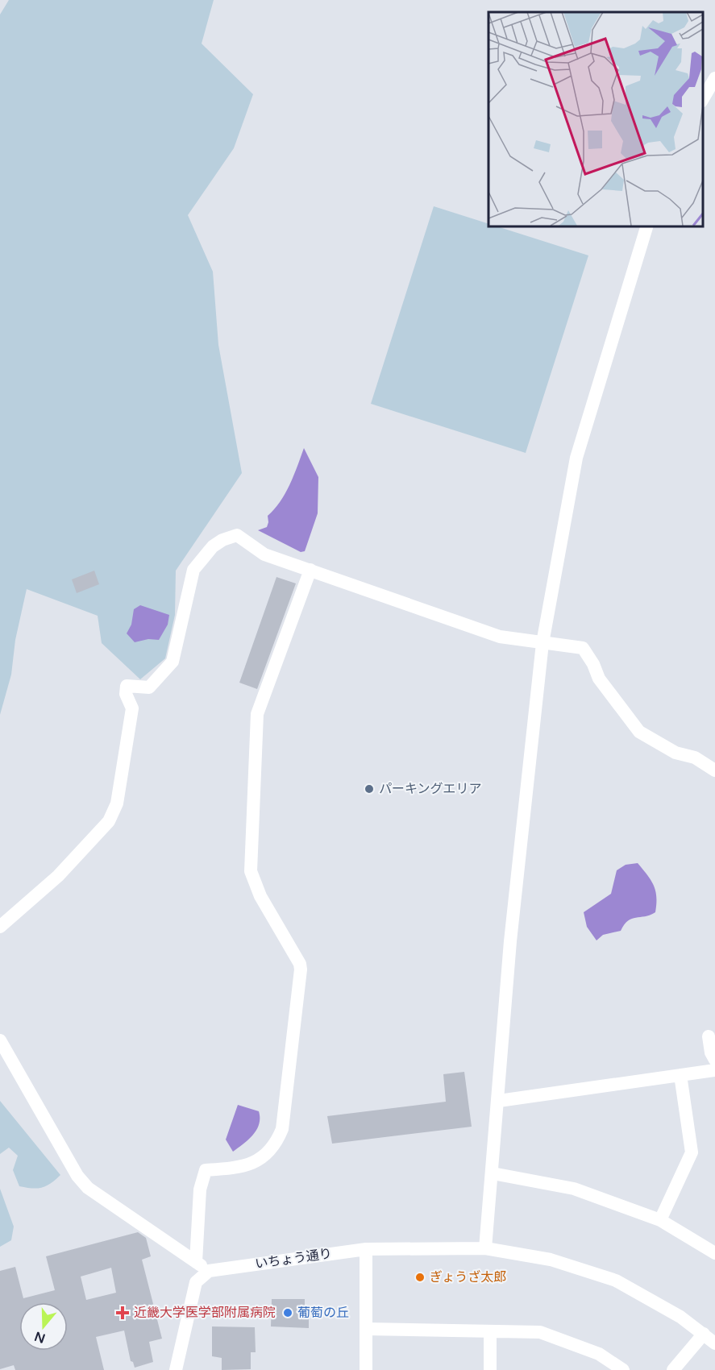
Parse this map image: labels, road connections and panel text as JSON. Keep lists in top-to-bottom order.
{
  "streets": {
    "street": ["いちょう通り"]
  },
  "places": {
    "other": ["パーキングエリア", "ぎょうざ太郎", "葡萄の丘"],
    "health": ["近畿大学医学部附属病院"]
  },
  "north": "bottom"
}
